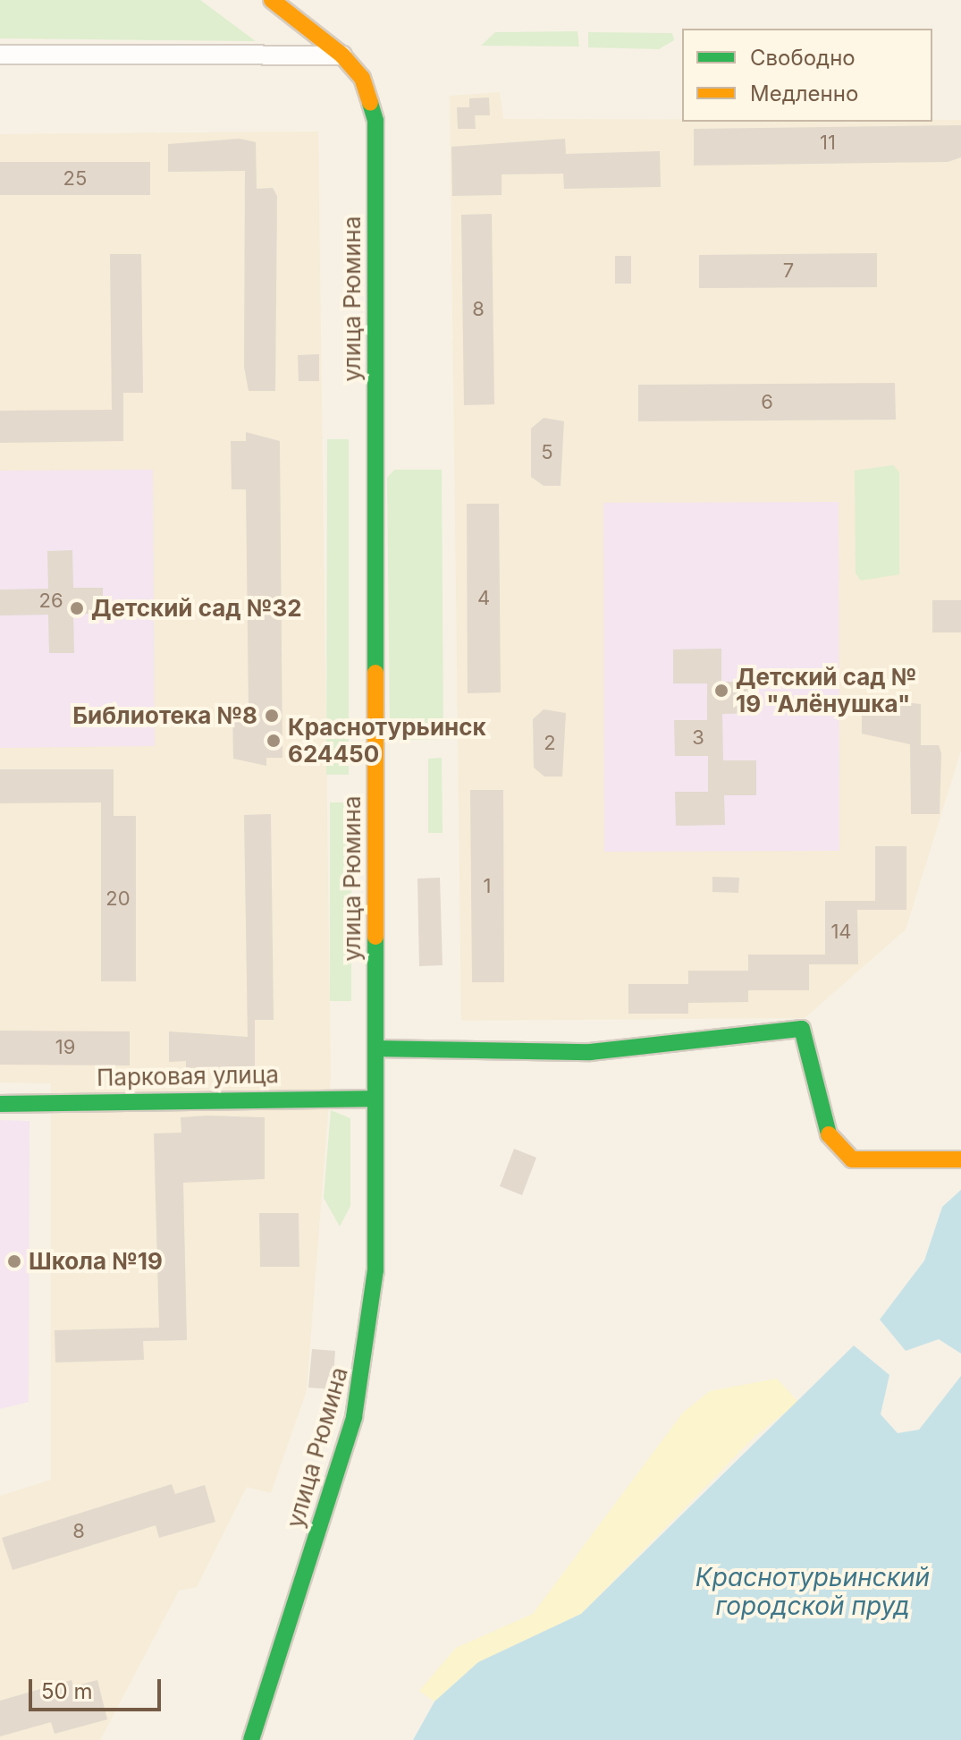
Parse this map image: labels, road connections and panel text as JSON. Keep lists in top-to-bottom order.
{
  "streets": {
    "main road": ["улица Рюмина", "Парковая улица"]
  },
  "crossings": [
    ["улица Рюмина", "Парковая улица"]
  ],
  "water": ["Краснотурьинский городской пруд"],
  "places": [
    "Детский сад №32",
    "Детский сад № 19 \"Алёнушка\"",
    "Библиотека №8",
    "Краснотурьинск 624450",
    "Школа №19"
  ],
  "house_numbers": [
    "11",
    "25",
    "7",
    "8",
    "6",
    "5",
    "4",
    "26",
    "3",
    "2",
    "1",
    "20",
    "14",
    "19",
    "8"
  ],
  "legend": ["Свободно", "Медленно"],
  "scale_bar": "50 m"
}
